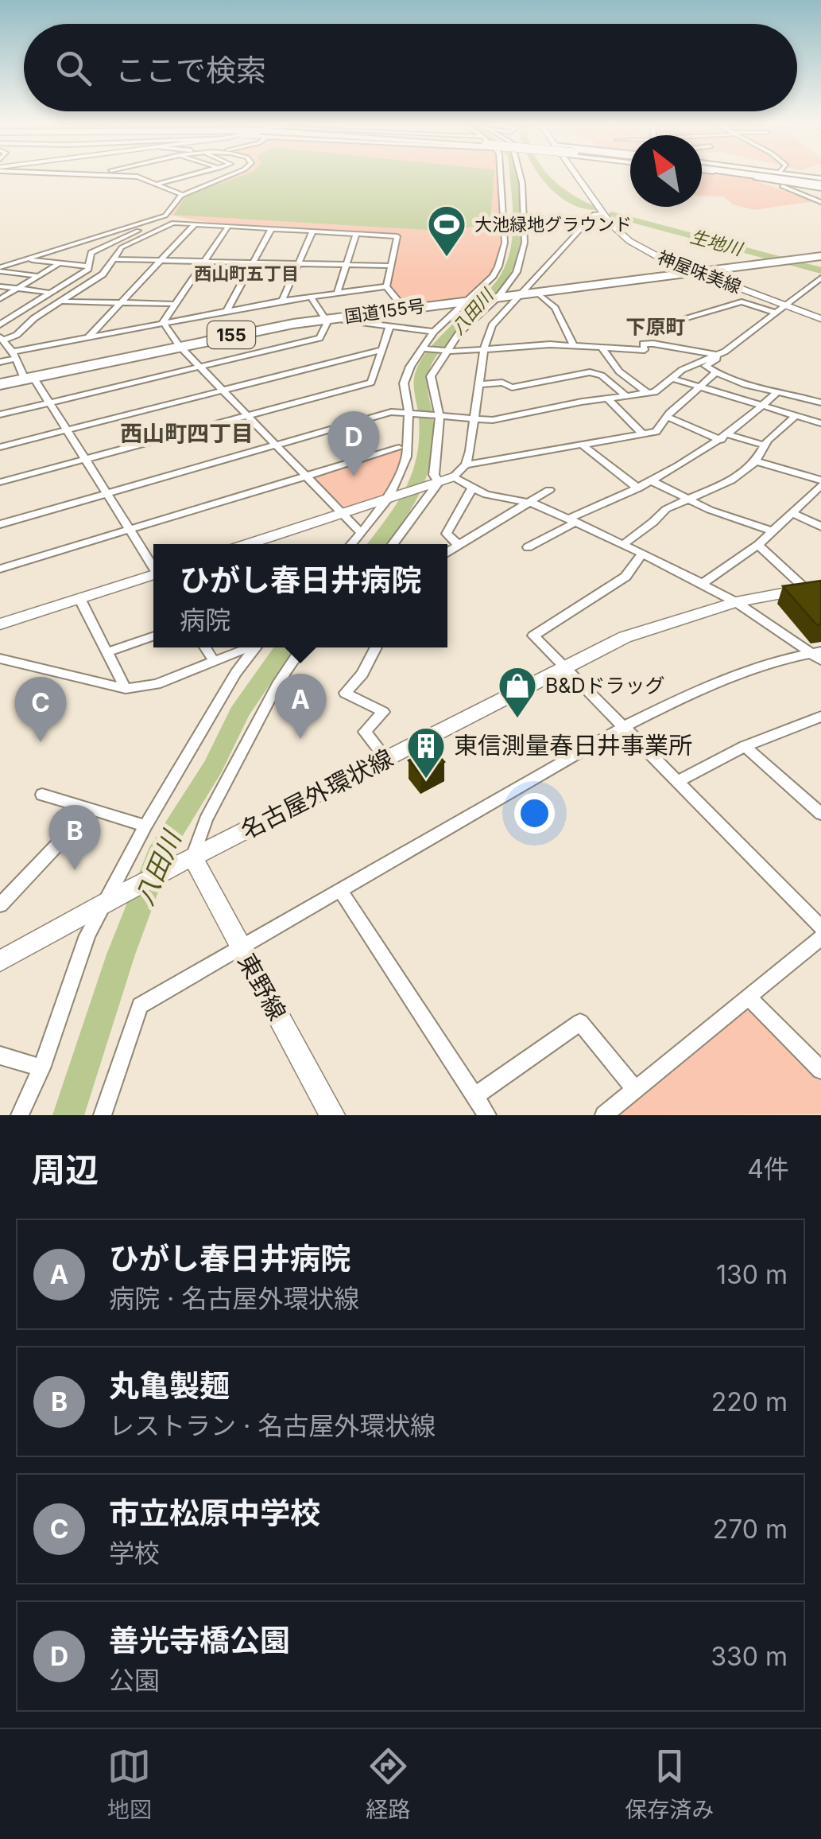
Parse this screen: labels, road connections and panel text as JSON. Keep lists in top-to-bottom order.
{
  "streets": {
    "highway": ["国道155号", "155"],
    "main road": ["神屋味美線", "名古屋外環状線", "東野線"]
  },
  "crossings": [
    ["神屋味美線", "国道155号"],
    ["名古屋外環状線", "東野線"]
  ],
  "districts": ["西山町五丁目", "下原町", "西山町四丁目"],
  "water": ["生地川", "八田川"],
  "places": {
    "sports": ["大池緑地グラウンド"],
    "shop": ["B&Dドラッグ"],
    "building": ["東信測量春日井事業所"]
  },
  "north": "top left",
  "page": {
    "search": "ここで検索",
    "pins": [
      "D",
      "A",
      "C",
      "B"
    ],
    "popup": ["ひがし春日井病院", "病院"],
    "heading": ["周辺", "4件"],
    "list": [
      {
        "mark": "A",
        "name": "ひがし春日井病院",
        "note": "病院 · 名古屋外環状線",
        "value": "130 m"
      },
      {
        "mark": "B",
        "name": "丸亀製麺",
        "note": "レストラン · 名古屋外環状線",
        "value": "220 m"
      },
      {
        "mark": "C",
        "name": "市立松原中学校",
        "note": "学校",
        "value": "270 m"
      },
      {
        "mark": "D",
        "name": "善光寺橋公園",
        "note": "公園",
        "value": "330 m"
      }
    ],
    "nav": ["地図", "経路", "保存済み"]
  }
}
